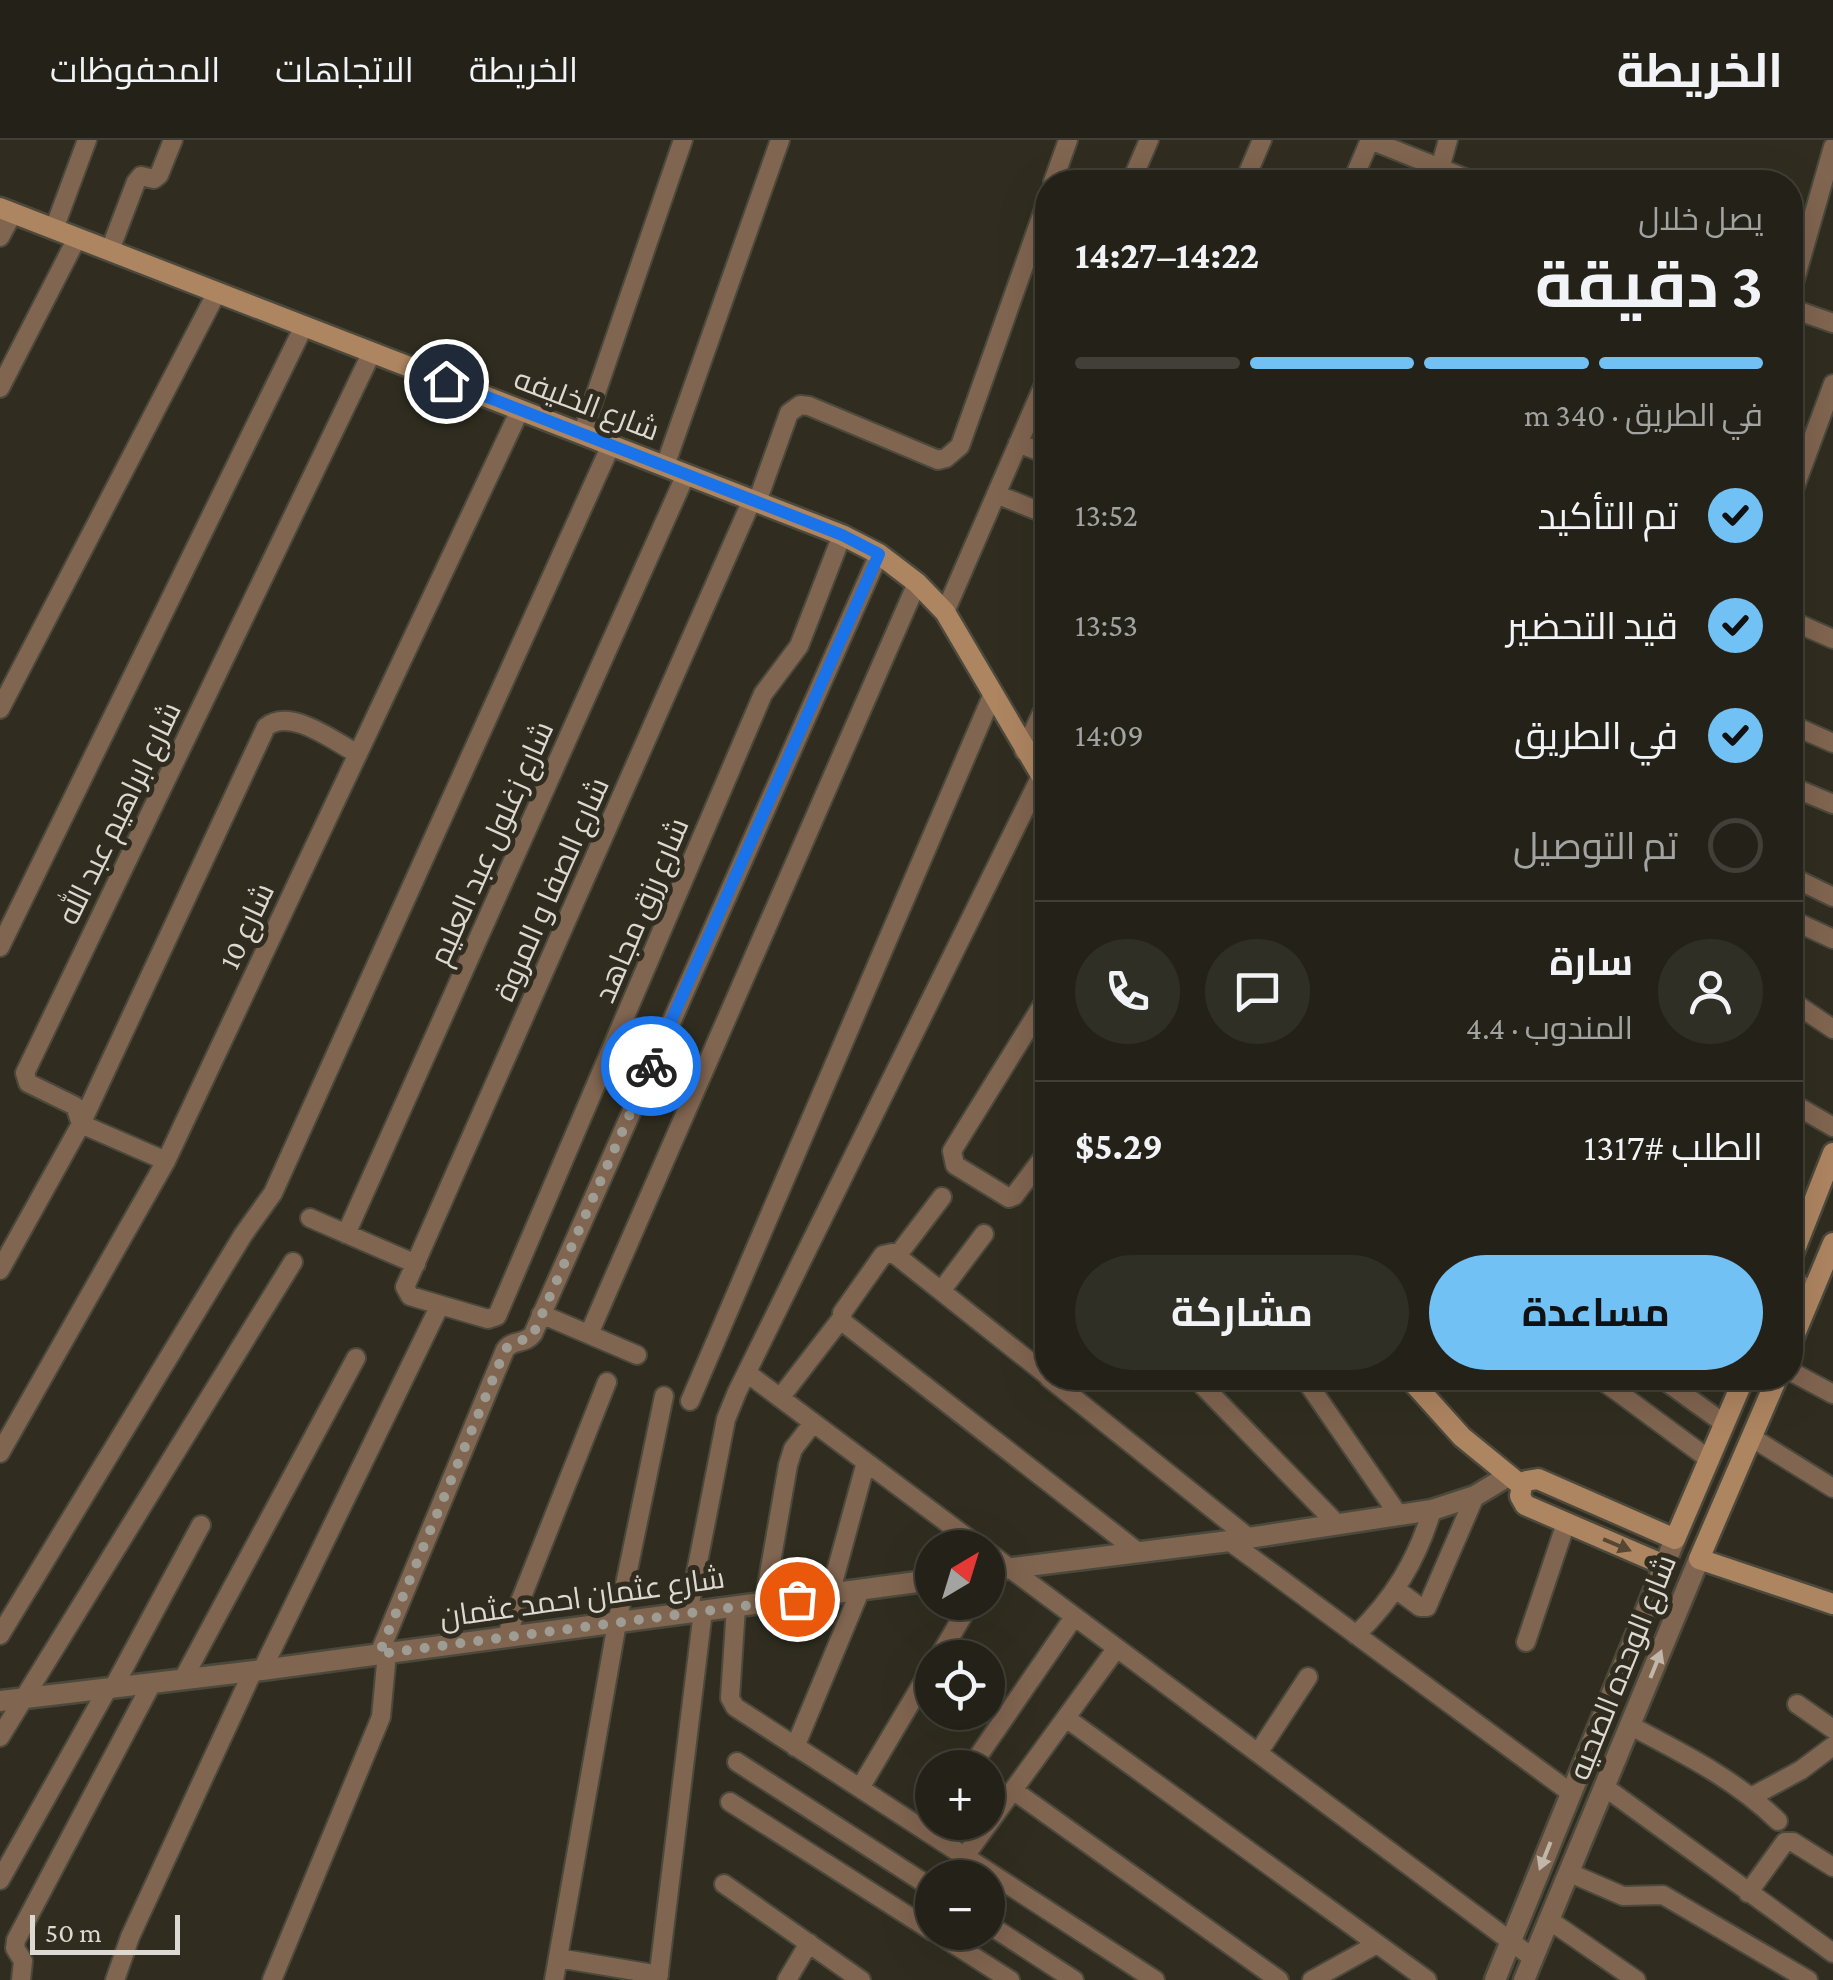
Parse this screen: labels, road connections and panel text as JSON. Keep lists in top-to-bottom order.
{
  "streets": {
    "main road": ["شارع الخليفه", "شارع الوحده الصحيه"],
    "street": [
      "شارع ابراهيم عبد الله",
      "شارع زغلول عبد العليم",
      "شارع الصفا و المروة",
      "شارع رزق مجاهد",
      "شارع 10",
      "شارع عثمان احمد عثمان"
    ]
  },
  "crossings": [
    ["شارع الخليفه", "شارع ابراهيم عبد الله"],
    ["شارع الخليفه", "شارع زغلول عبد العليم"],
    ["شارع الخليفه", "شارع الصفا و المروة"],
    ["شارع الخليفه", "شارع رزق مجاهد"],
    ["شارع الخليفه", "شارع 10"],
    ["شارع الصفا و المروة", "شارع رزق مجاهد"]
  ],
  "scale_bar": "50 m",
  "north": "top right",
  "page": {
    "header": "الخريطة",
    "nav": ["الخريطة", "الاتجاهات", "المحفوظات"],
    "heading": ["3 دقيقة", "يصل خلال", "14:22–14:27"],
    "panel": [
      "سارة",
      "المندوب · 4.4",
      "الطلب #1317",
      "$5.29"
    ],
    "bar": "في الطريق · 340 m",
    "list": [
      ["تم التأكيد", "13:52"],
      ["قيد التحضير", "13:53"],
      ["في الطريق", "14:09"],
      "تم التوصيل"
    ],
    "buttons": ["مساعدة", "مشاركة"],
    "map_buttons": ["+", "−"],
    "scale": "50 m"
  }
}
